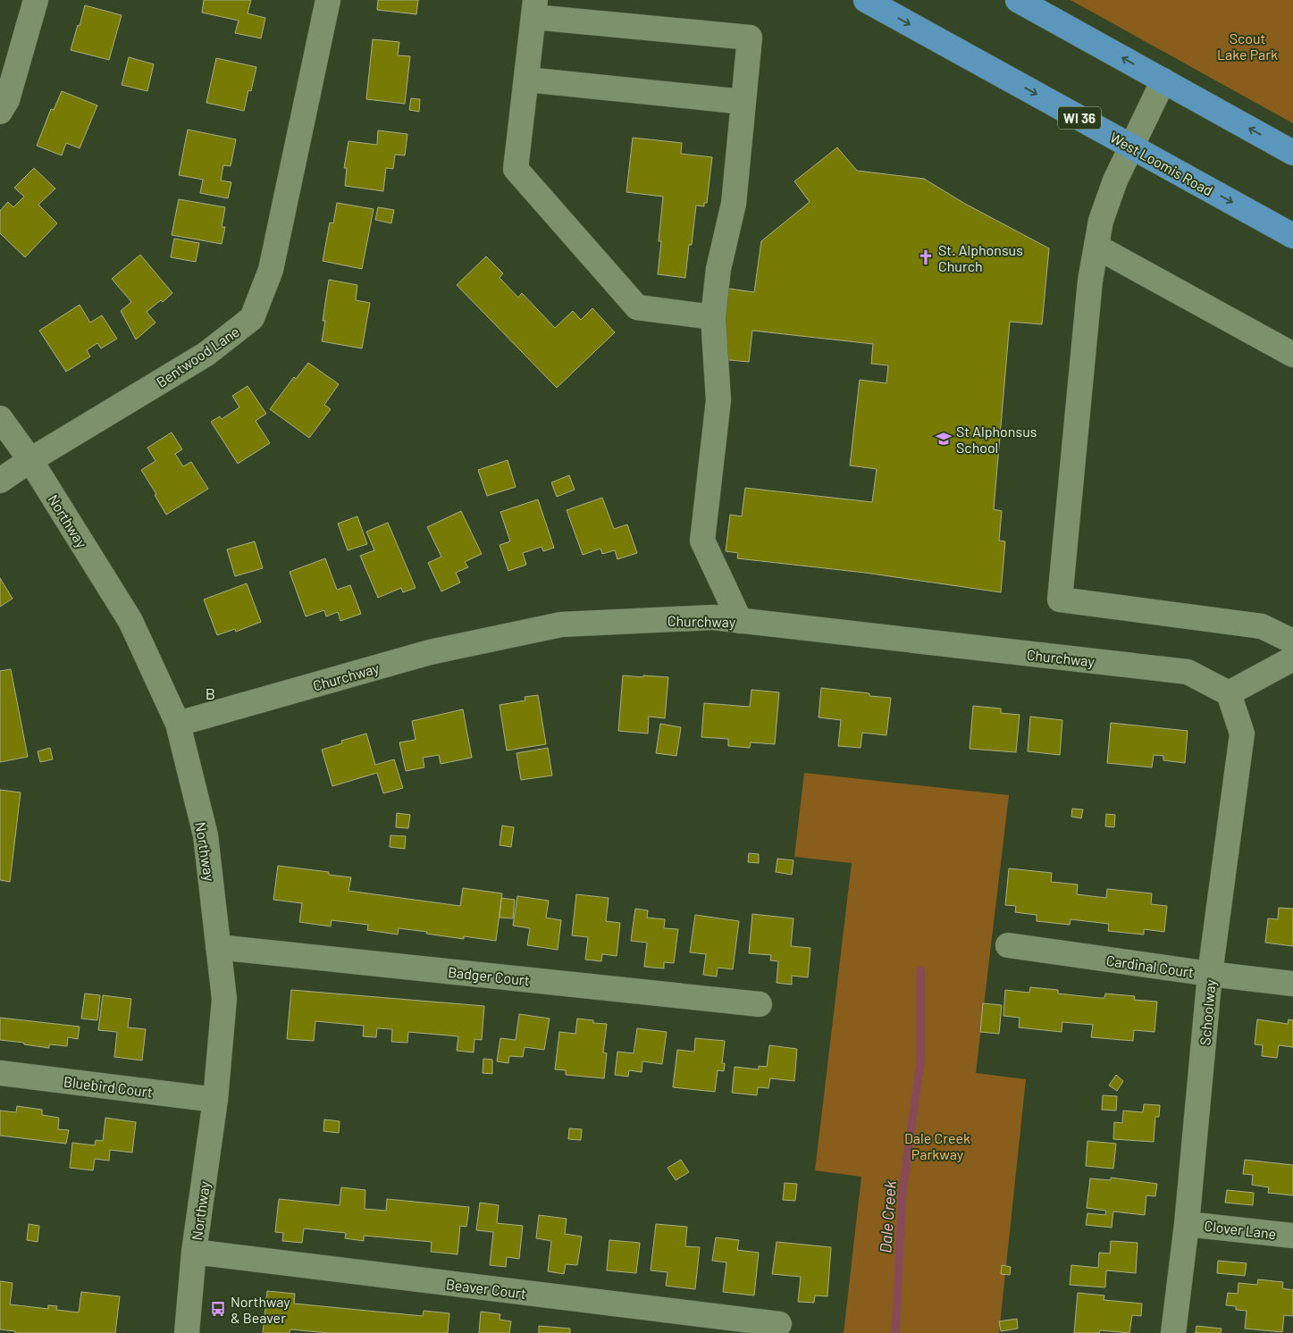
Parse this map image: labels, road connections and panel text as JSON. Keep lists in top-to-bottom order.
{
  "streets": {
    "main road": ["WI 36", "West Loomis Road"],
    "street": [
      "Bentwood Lane",
      "Northway",
      "Churchway",
      "Cardinal Court",
      "Badger Court",
      "Schoolway",
      "Bluebird Court",
      "Clover Lane",
      "Beaver Court"
    ]
  },
  "crossings": [
    ["Bentwood Lane", "Northway"],
    ["Northway", "Churchway"],
    ["Northway", "Badger Court"],
    ["Northway", "Bluebird Court"],
    ["Northway", "Beaver Court"],
    ["Churchway", "Schoolway"],
    ["Cardinal Court", "Schoolway"],
    ["Schoolway", "Clover Lane"]
  ],
  "districts": ["B"],
  "water": ["Dale Creek"],
  "parks": ["Scout Lake Park", "Dale Creek Parkway"],
  "places": {
    "church": ["St. Alphonsus Church"],
    "school or university": ["St Alphonsus School"],
    "bus stop": ["Northway & Beaver"]
  }
}
